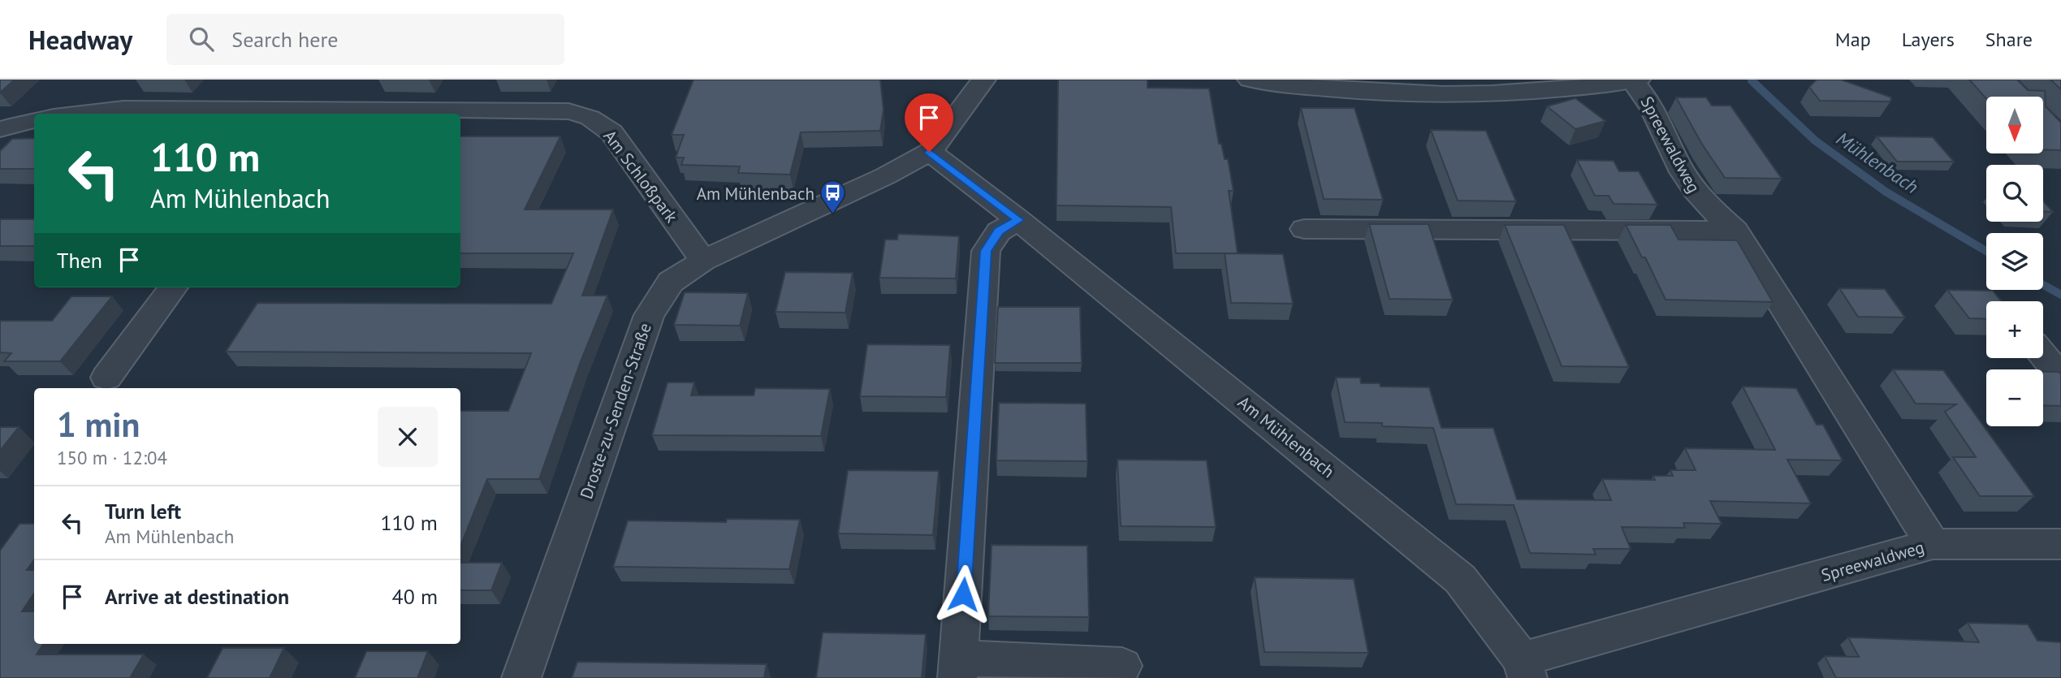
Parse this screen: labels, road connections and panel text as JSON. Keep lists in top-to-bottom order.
{
  "streets": {
    "street": [
      "Spreewaldweg",
      "Am Schloßpark",
      "Droste-zu-Senden-Straße",
      "Am Mühlenbach"
    ]
  },
  "crossings": [
    ["Spreewaldweg", "Am Mühlenbach"],
    ["Am Schloßpark", "Droste-zu-Senden-Straße"],
    ["Droste-zu-Senden-Straße", "Am Mühlenbach"]
  ],
  "water": ["Mühlenbach"],
  "places": {
    "bus stop": ["Am Mühlenbach"]
  },
  "north": "bottom",
  "page": {
    "header": "Headway",
    "search": "Search here",
    "nav": ["Map", "Layers", "Share"],
    "map_buttons": ["+", "−"],
    "turn": ["110 m", "Am Mühlenbach"],
    "then": "Then",
    "heading": ["1 min", "150 m · 12:04"],
    "list": [
      {
        "name": "Turn left",
        "note": "Am Mühlenbach",
        "value": "110 m"
      },
      {
        "name": "Arrive at destination",
        "value": "40 m"
      }
    ]
  }
}
